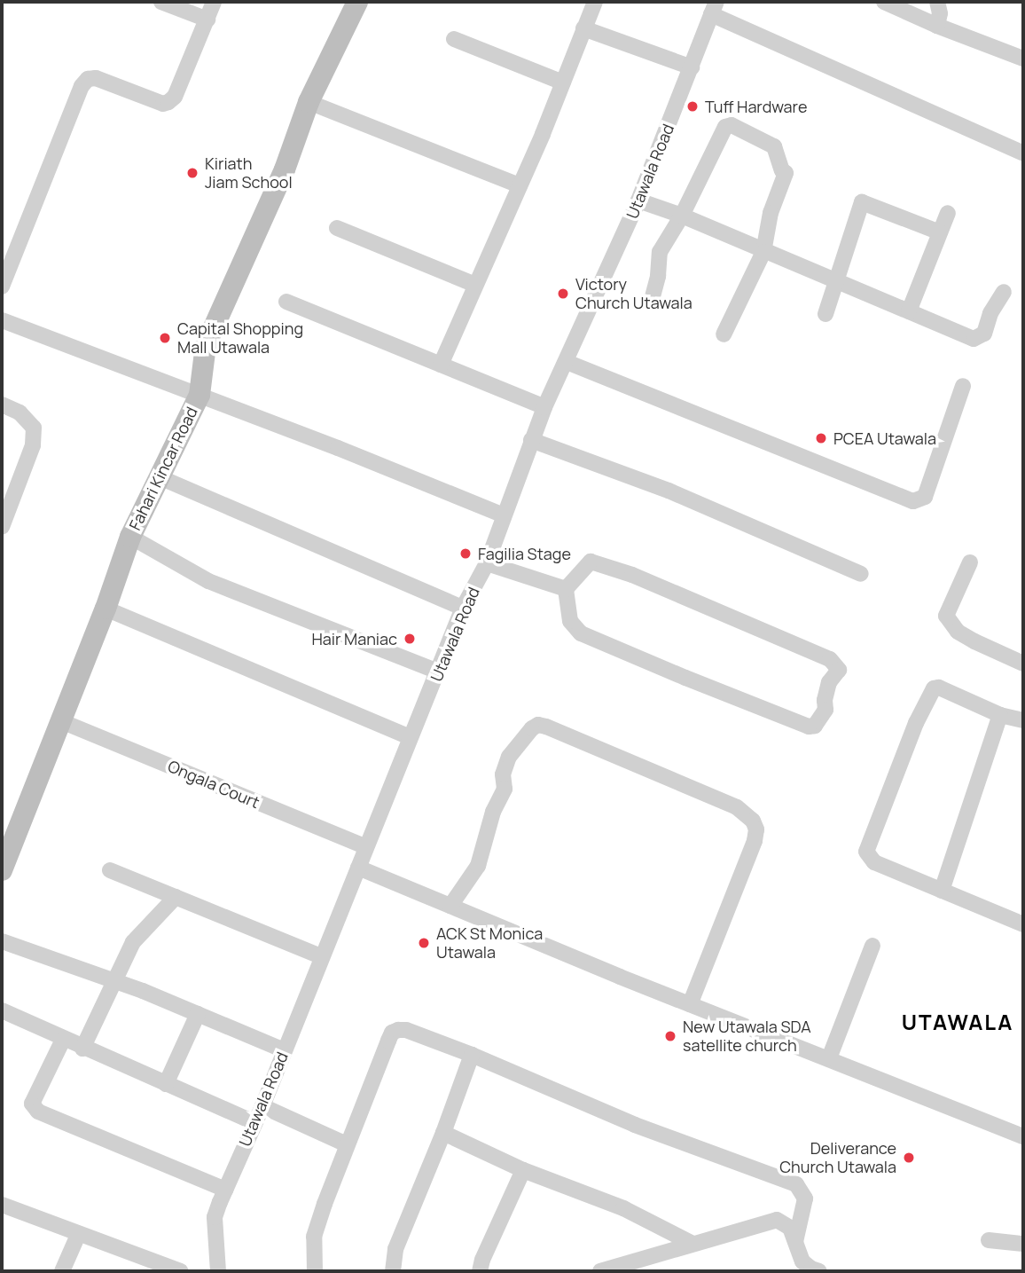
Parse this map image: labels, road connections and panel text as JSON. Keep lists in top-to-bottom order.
{
  "streets": {
    "street": ["Utawala Road", "Fahari Kincar Road", "Ongala Court"]
  },
  "crossings": [
    ["Utawala Road", "Ongala Court"],
    ["Fahari Kincar Road", "Ongala Court"]
  ],
  "districts": ["UTAWALA"],
  "places": [
    "Tuff Hardware",
    "Kiriath Jiam School",
    "Victory Church Utawala",
    "Capital Shopping Mall Utawala",
    "PCEA Utawala",
    "Fagilia Stage",
    "Hair Maniac",
    "ACK St Monica Utawala",
    "New Utawala SDA satellite church",
    "Deliverance Church Utawala"
  ]
}
